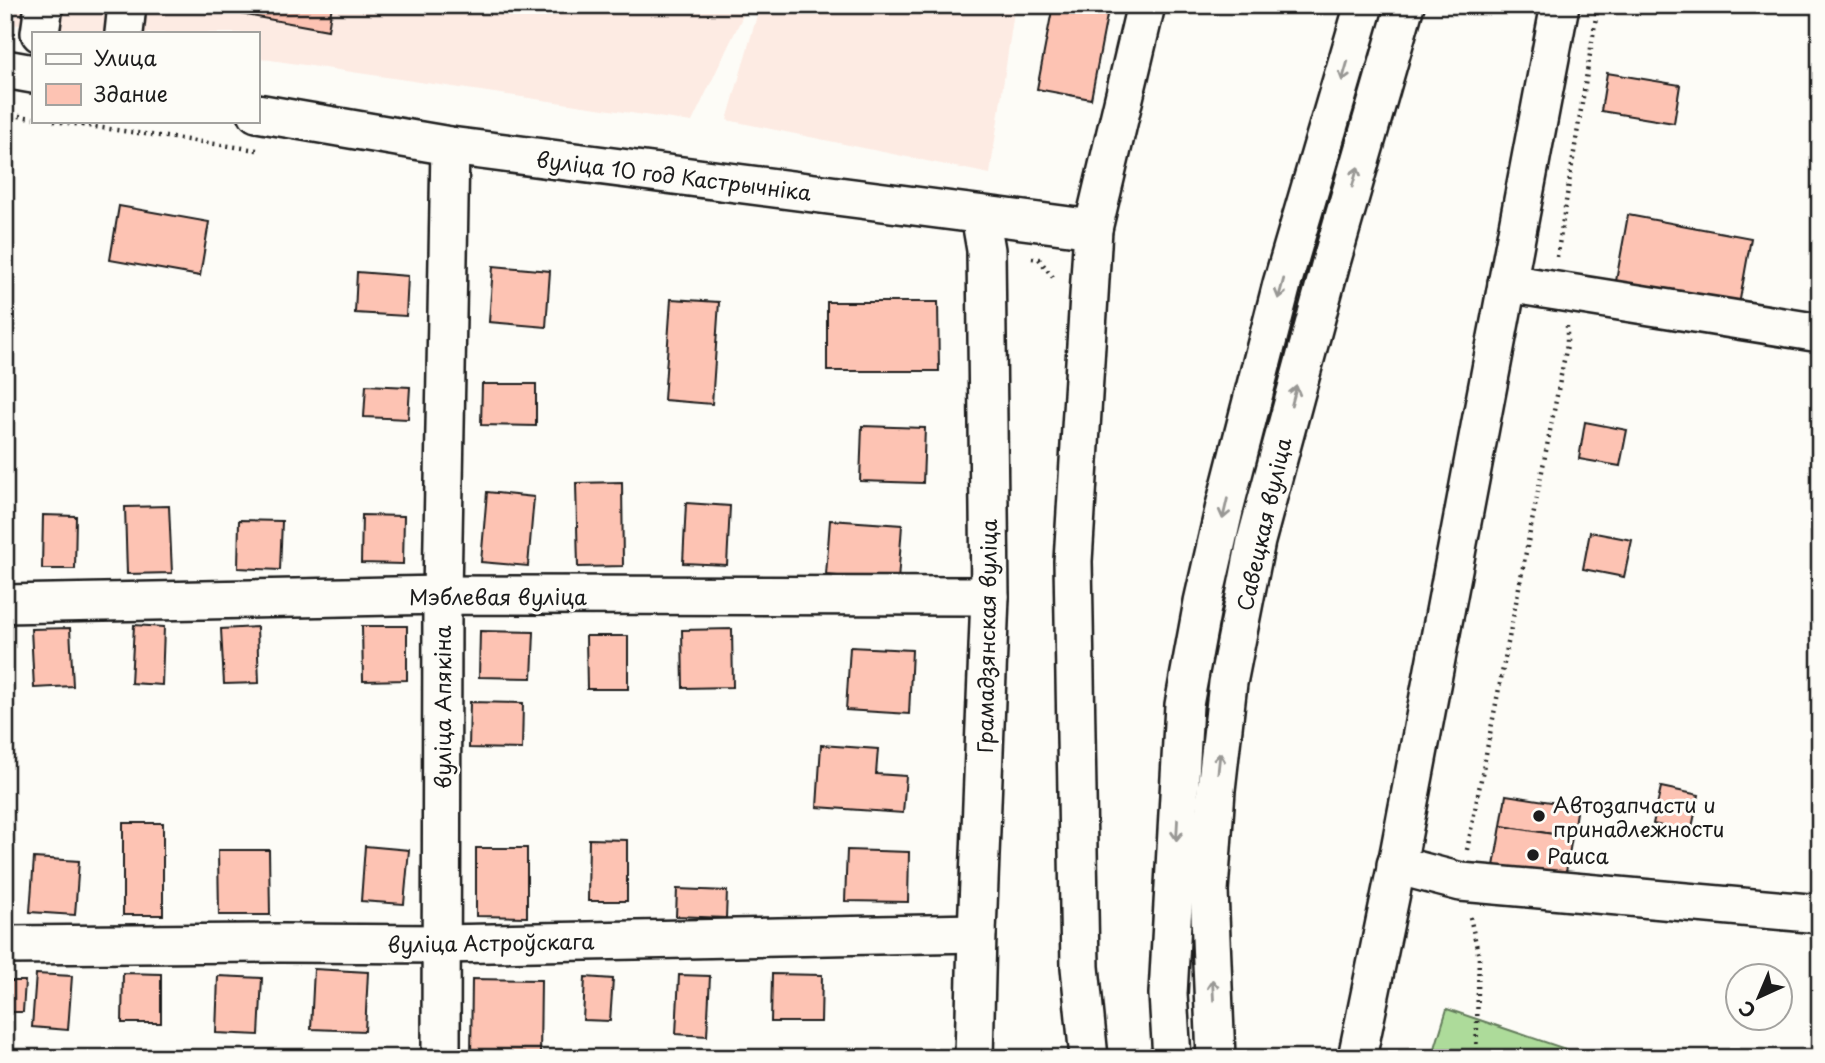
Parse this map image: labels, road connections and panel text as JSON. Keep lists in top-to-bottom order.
{
  "streets": {
    "street": [
      "вуліца 10 год Кастрычніка",
      "Савецкая вуліца",
      "Мэблевая вуліца",
      "Грамадзянская вуліца",
      "вуліца Апякіна",
      "вуліца Астроўскага"
    ]
  },
  "crossings": [
    ["вуліца 10 год Кастрычніка", "Грамадзянская вуліца"],
    ["вуліца 10 год Кастрычніка", "вуліца Апякіна"],
    ["Мэблевая вуліца", "Грамадзянская вуліца"],
    ["Мэблевая вуліца", "вуліца Апякіна"],
    ["Грамадзянская вуліца", "вуліца Астроўскага"],
    ["вуліца Апякіна", "вуліца Астроўскага"]
  ],
  "places": ["Автозапчасти и принадлежности", "Раиса"],
  "legend": ["Улица", "Здание"],
  "north": "bottom left"
}
